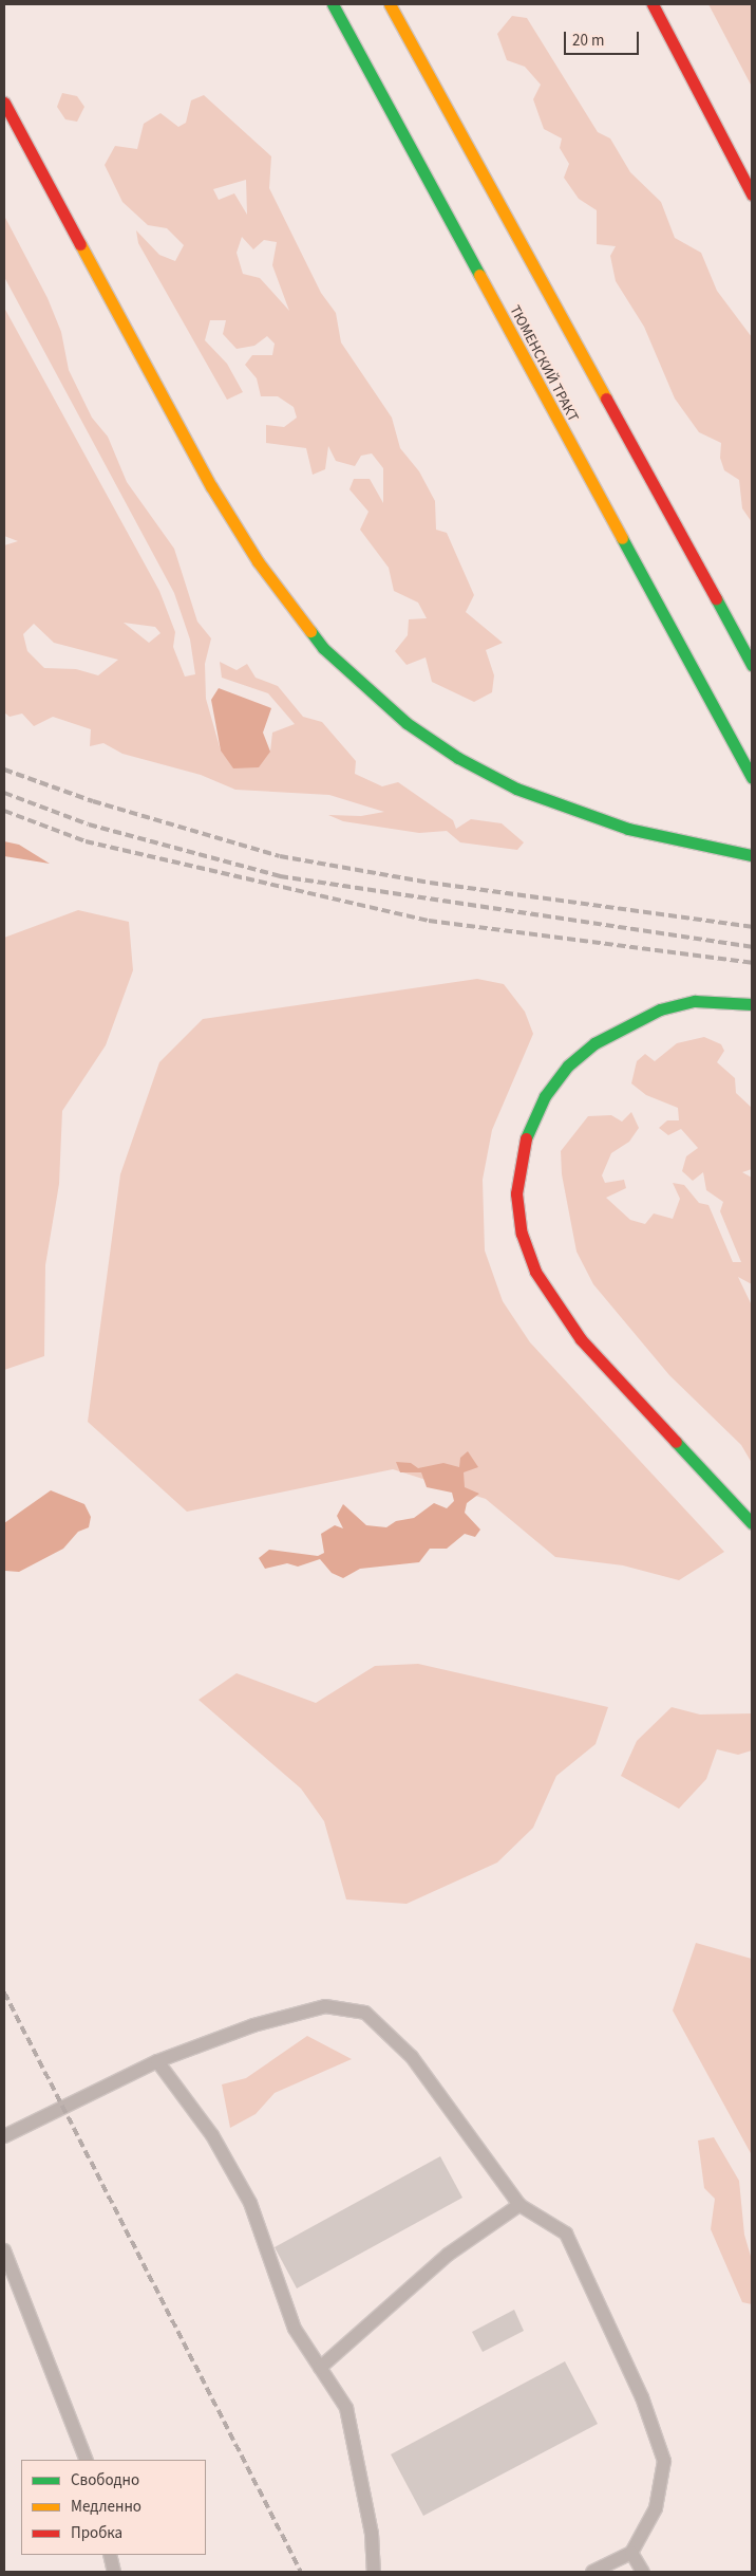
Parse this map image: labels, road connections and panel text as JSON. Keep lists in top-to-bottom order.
{
  "streets": {
    "main road": ["ТЮМЕНСКИЙ ТРАКТ"]
  },
  "legend": ["Свободно", "Медленно", "Пробка"],
  "scale_bar": "20 m"
}
